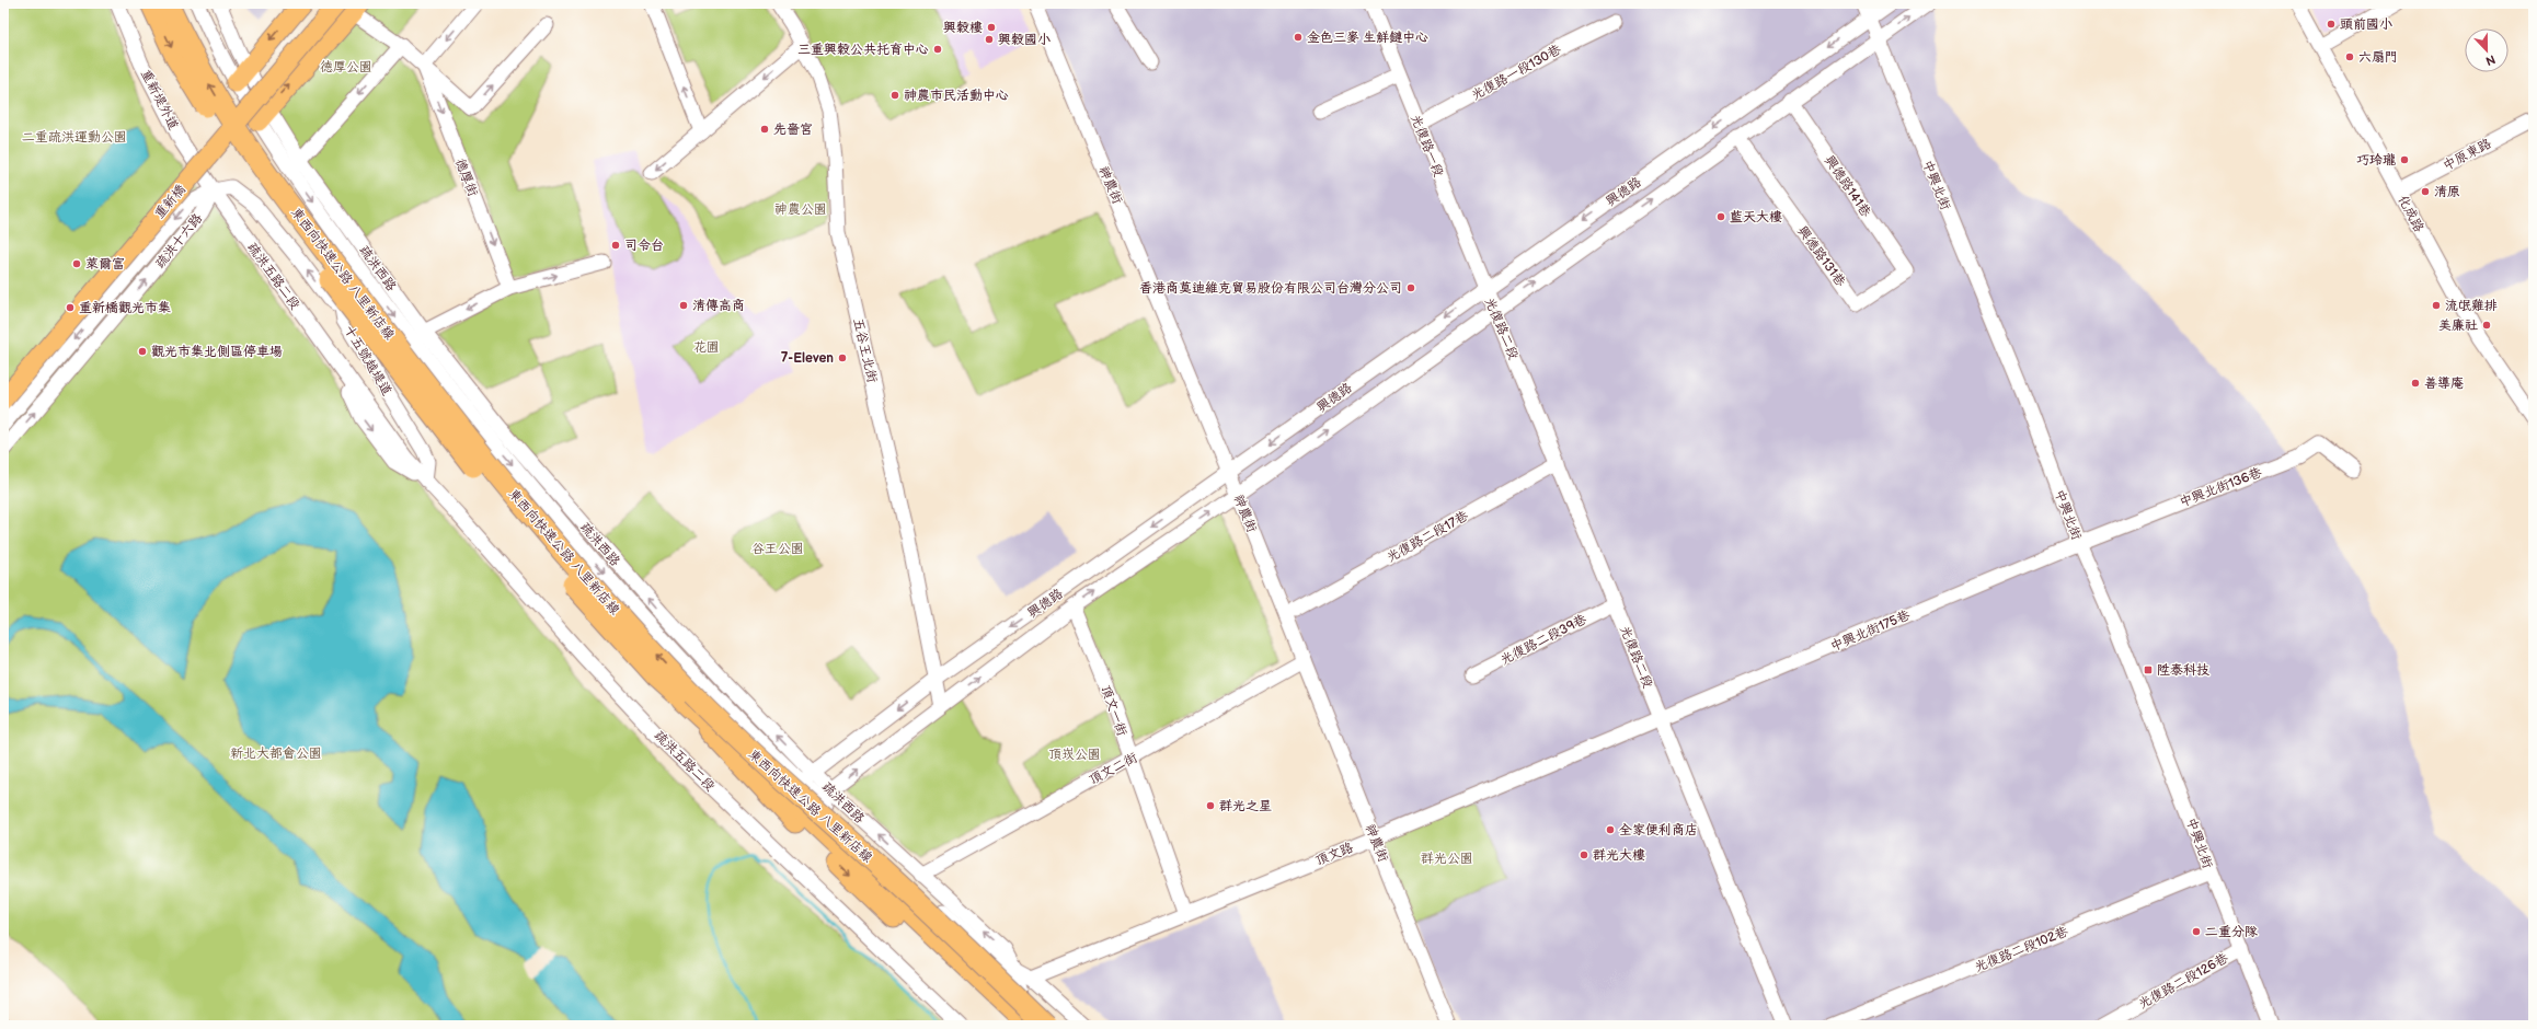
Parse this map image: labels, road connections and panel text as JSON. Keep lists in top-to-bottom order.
{
  "streets": {
    "highway": ["東西向快速公路 八里新店線"],
    "main road": ["重新橋"],
    "street": [
      "光復路一段130巷",
      "重新堤外道",
      "光復路一段",
      "中原東路",
      "德厚街",
      "神農街",
      "中興北街",
      "興德路141巷",
      "興德路",
      "化成路",
      "疏洪十六路",
      "興德路131巷",
      "疏洪西路",
      "疏洪五路二段",
      "光復路二段",
      "五谷王北街",
      "十五號越堤道",
      "中興北街136巷",
      "光復路二段17巷",
      "中興北街175巷",
      "光復路二段39巷",
      "頂文一街",
      "頂文二街",
      "頂文路",
      "光復路二段102巷",
      "光復路二段126巷"
    ]
  },
  "crossings": [
    ["光復路一段130巷", "光復路一段"],
    ["重新堤外道", "疏洪十六路"],
    ["重新堤外道", "疏洪五路二段"],
    ["光復路一段", "興德路"],
    ["光復路一段", "光復路二段"],
    ["中原東路", "化成路"],
    ["神農街", "興德路"],
    ["神農街", "頂文二街"],
    ["神農街", "頂文路"],
    ["中興北街", "興德路"],
    ["中興北街", "中興北街136巷"],
    ["中興北街", "中興北街175巷"],
    ["中興北街", "光復路二段102巷"],
    ["中興北街", "光復路二段126巷"],
    ["興德路141巷", "興德路"],
    ["興德路141巷", "興德路131巷"],
    ["興德路", "興德路131巷"],
    ["興德路", "疏洪西路"],
    ["興德路", "光復路二段"],
    ["興德路", "五谷王北街"],
    ["興德路", "頂文一街"],
    ["疏洪十六路", "疏洪五路二段"],
    ["疏洪西路", "十五號越堤道"],
    ["疏洪西路", "頂文二街"],
    ["疏洪西路", "頂文路"],
    ["疏洪五路二段", "十五號越堤道"],
    ["光復路二段", "光復路二段17巷"],
    ["光復路二段", "中興北街175巷"],
    ["光復路二段", "光復路二段39巷"],
    ["光復路二段", "頂文路"],
    ["中興北街136巷", "中興北街175巷"],
    ["中興北街175巷", "頂文路"],
    ["頂文一街", "頂文二街"],
    ["頂文一街", "頂文路"]
  ],
  "one_way": ["德厚街"],
  "parks": [
    "德厚公園",
    "二重疏洪運動公園",
    "神農公園",
    "花圃",
    "谷王公園",
    "新北大都會公園",
    "頂崁公園",
    "群光公園"
  ],
  "places": {
    "other": [
      "頭前國小",
      "興穀樓",
      "金色三麥 生鮮鏈中心",
      "興穀國小",
      "三重興穀公共托育中心",
      "六扇門",
      "神農市民活動中心",
      "先嗇宮",
      "巧玲瓏",
      "清原",
      "藍天大樓",
      "司令台",
      "萊爾富",
      "香港商莫迪維克貿易股份有限公司台灣分公司",
      "清傳高商",
      "流氓雞排",
      "重新橋觀光市集",
      "美廉社",
      "觀光市集北側區停車場",
      "7-Eleven",
      "善導庵",
      "群光之星",
      "全家便利商店",
      "群光大樓",
      "二重分隊"
    ],
    "transit": ["陞泰科技"]
  },
  "north": "bottom"
}
